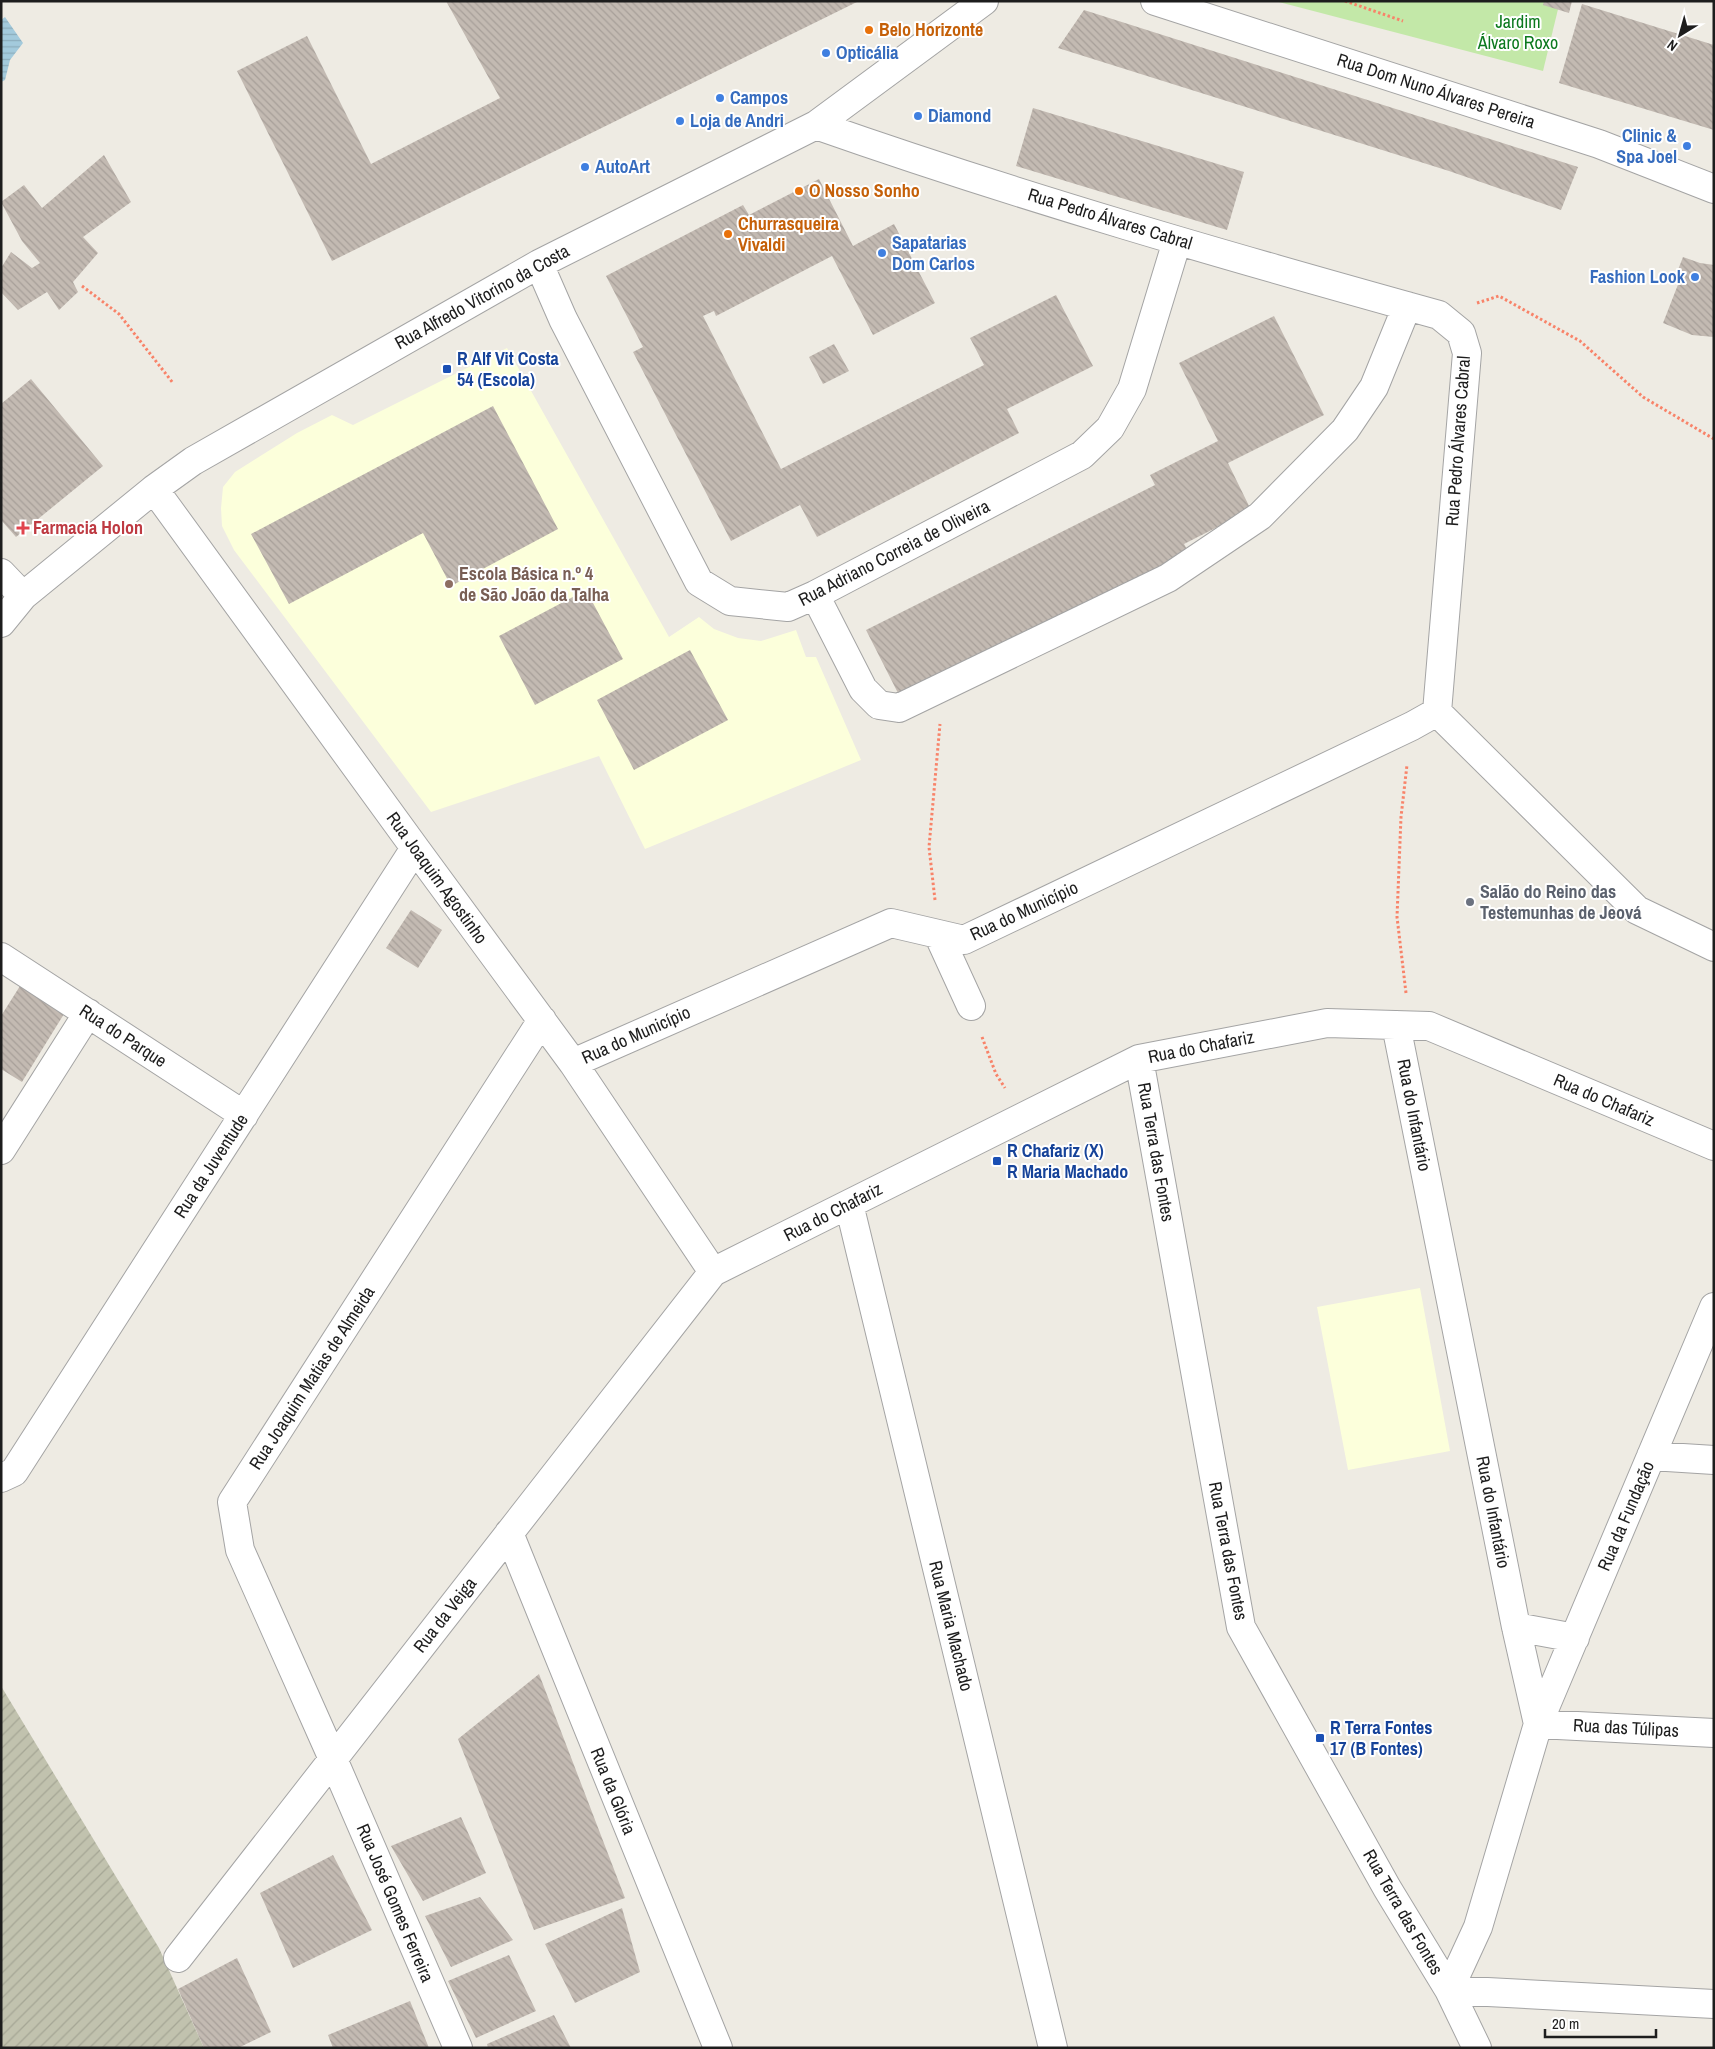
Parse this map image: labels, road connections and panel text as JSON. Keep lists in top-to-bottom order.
{
  "streets": {
    "street": [
      "Rua Dom Nuno Álvares Pereira",
      "Rua Pedro Álvares Cabral",
      "Rua Alfredo Vitorino da Costa",
      "Rua Adriano Correia de Oliveira",
      "Rua Joaquim Agostinho",
      "Rua do Município",
      "Rua do Parque",
      "Rua do Chafariz",
      "Rua do Infantário",
      "Rua Terra das Fontes",
      "Rua da Juventude",
      "Rua Joaquim Matias de Almeida",
      "Rua da Fundação",
      "Rua da Veiga",
      "Rua Maria Machado",
      "Rua das Túlipas",
      "Rua da Glória",
      "Rua José Gomes Ferreira"
    ]
  },
  "crossings": [
    ["Rua Pedro Álvares Cabral", "Rua Alfredo Vitorino da Costa"],
    ["Rua Pedro Álvares Cabral", "Rua Adriano Correia de Oliveira"],
    ["Rua Pedro Álvares Cabral", "Rua do Município"],
    ["Rua Alfredo Vitorino da Costa", "Rua Adriano Correia de Oliveira"],
    ["Rua Alfredo Vitorino da Costa", "Rua Joaquim Agostinho"],
    ["Rua Joaquim Agostinho", "Rua do Município"],
    ["Rua Joaquim Agostinho", "Rua do Chafariz"],
    ["Rua Joaquim Agostinho", "Rua da Juventude"],
    ["Rua Joaquim Agostinho", "Rua Joaquim Matias de Almeida"],
    ["Rua Joaquim Agostinho", "Rua da Veiga"],
    ["Rua do Parque", "Rua da Juventude"],
    ["Rua do Chafariz", "Rua do Infantário"],
    ["Rua do Chafariz", "Rua Terra das Fontes"],
    ["Rua do Chafariz", "Rua da Veiga"],
    ["Rua do Chafariz", "Rua Maria Machado"],
    ["Rua do Infantário", "Rua Terra das Fontes"],
    ["Rua do Infantário", "Rua da Fundação"],
    ["Rua do Infantário", "Rua das Túlipas"],
    ["Rua Joaquim Matias de Almeida", "Rua da Veiga"],
    ["Rua Joaquim Matias de Almeida", "Rua José Gomes Ferreira"],
    ["Rua da Fundação", "Rua das Túlipas"],
    ["Rua da Veiga", "Rua da Glória"],
    ["Rua da Veiga", "Rua José Gomes Ferreira"]
  ],
  "parks": ["Jardim Álvaro Roxo"],
  "places": {
    "other": [
      "Belo Horizonte",
      "Opticália",
      "Campos",
      "Diamond",
      "Loja de Andri",
      "Clinic & Spa Joel",
      "AutoArt",
      "O Nosso Sonho",
      "Churrasqueira Vivaldi",
      "Sapatarias Dom Carlos",
      "Fashion Look",
      "Escola Básica n.º 4 de São João da Talha",
      "Salão do Reino das Testemunhas de Jeová"
    ],
    "transit": ["R Alf Vit Costa 54 (Escola)", "R Chafariz (X) R Maria Machado", "R Terra Fontes 17 (B Fontes)"],
    "health": ["Farmacia Holon"]
  },
  "scale_bar": "20 m",
  "north": "bottom left"
}
